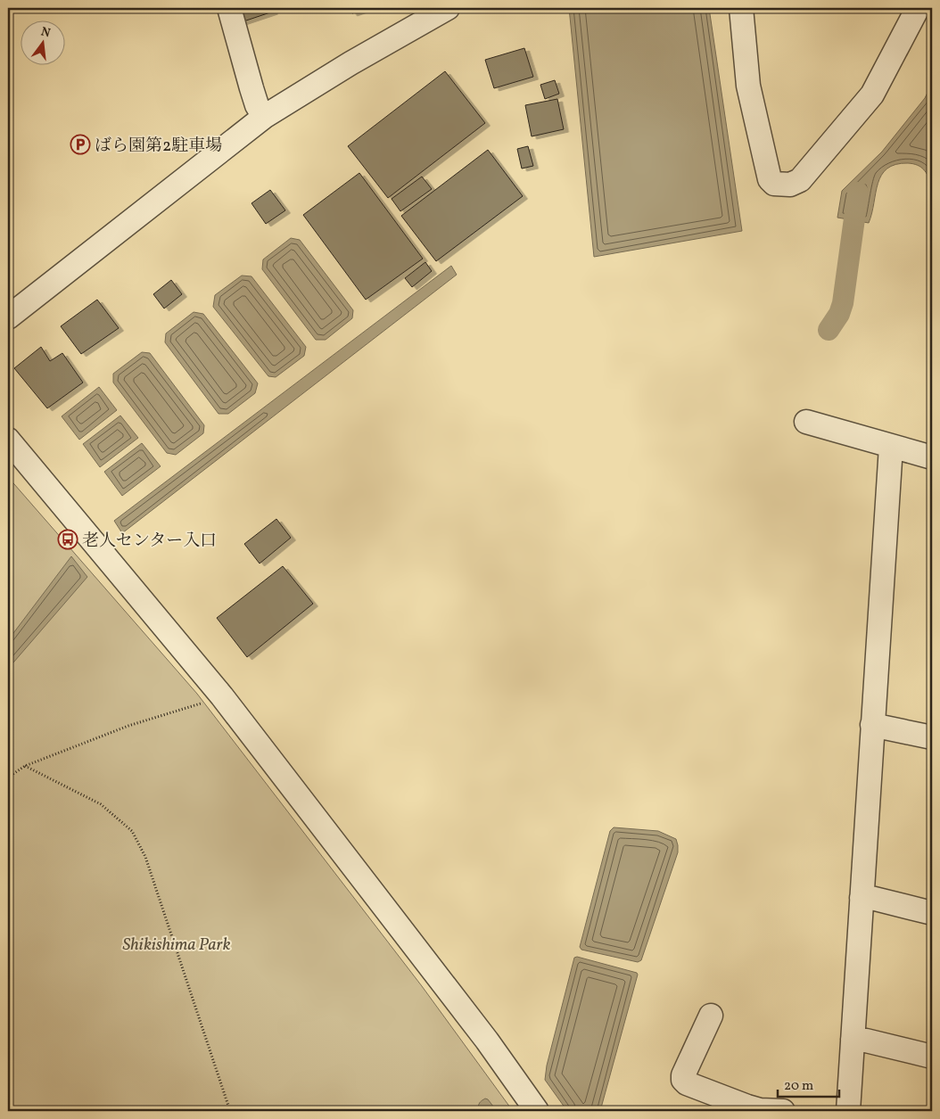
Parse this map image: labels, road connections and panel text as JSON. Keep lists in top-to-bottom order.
{
  "parks": ["Shikishima Park"],
  "places": {
    "parking": ["ばら園第2駐車場"],
    "bus stop": ["老人センター入口"]
  },
  "scale_bar": "20 m",
  "north": "top"
}
